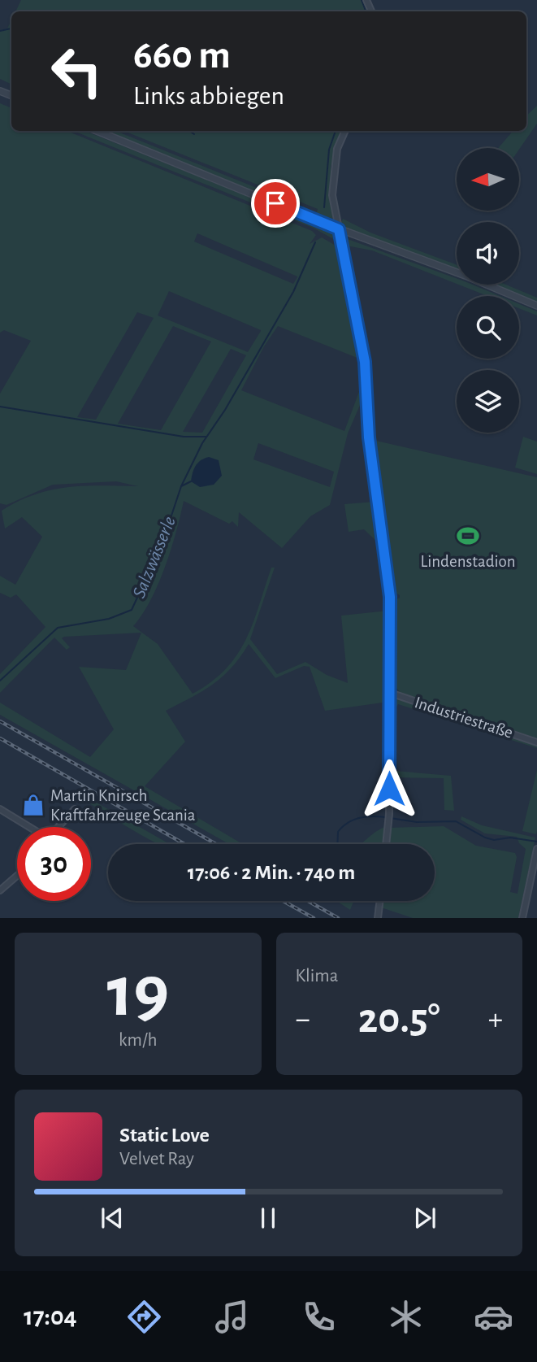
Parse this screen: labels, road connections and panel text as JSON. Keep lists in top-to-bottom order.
{
  "streets": {
    "street": ["Industriestraße"]
  },
  "water": ["Salzwässerle"],
  "places": {
    "sports": ["Lindenstadion"],
    "shop": ["Martin Knirsch Kraftfahrzeuge Scania"]
  },
  "north": "left",
  "page": {
    "turn": ["660 m", "Links abbiegen"],
    "limit": "30",
    "trip": "17:06 · 2 Min. · 740 m",
    "tile": [
      ["19", "km/h"],
      "Klima"
    ],
    "heat": ["−", "20.5°", "+"],
    "song": ["Static Love", "Velvet Ray"],
    "tabs": "17:04"
  }
}
